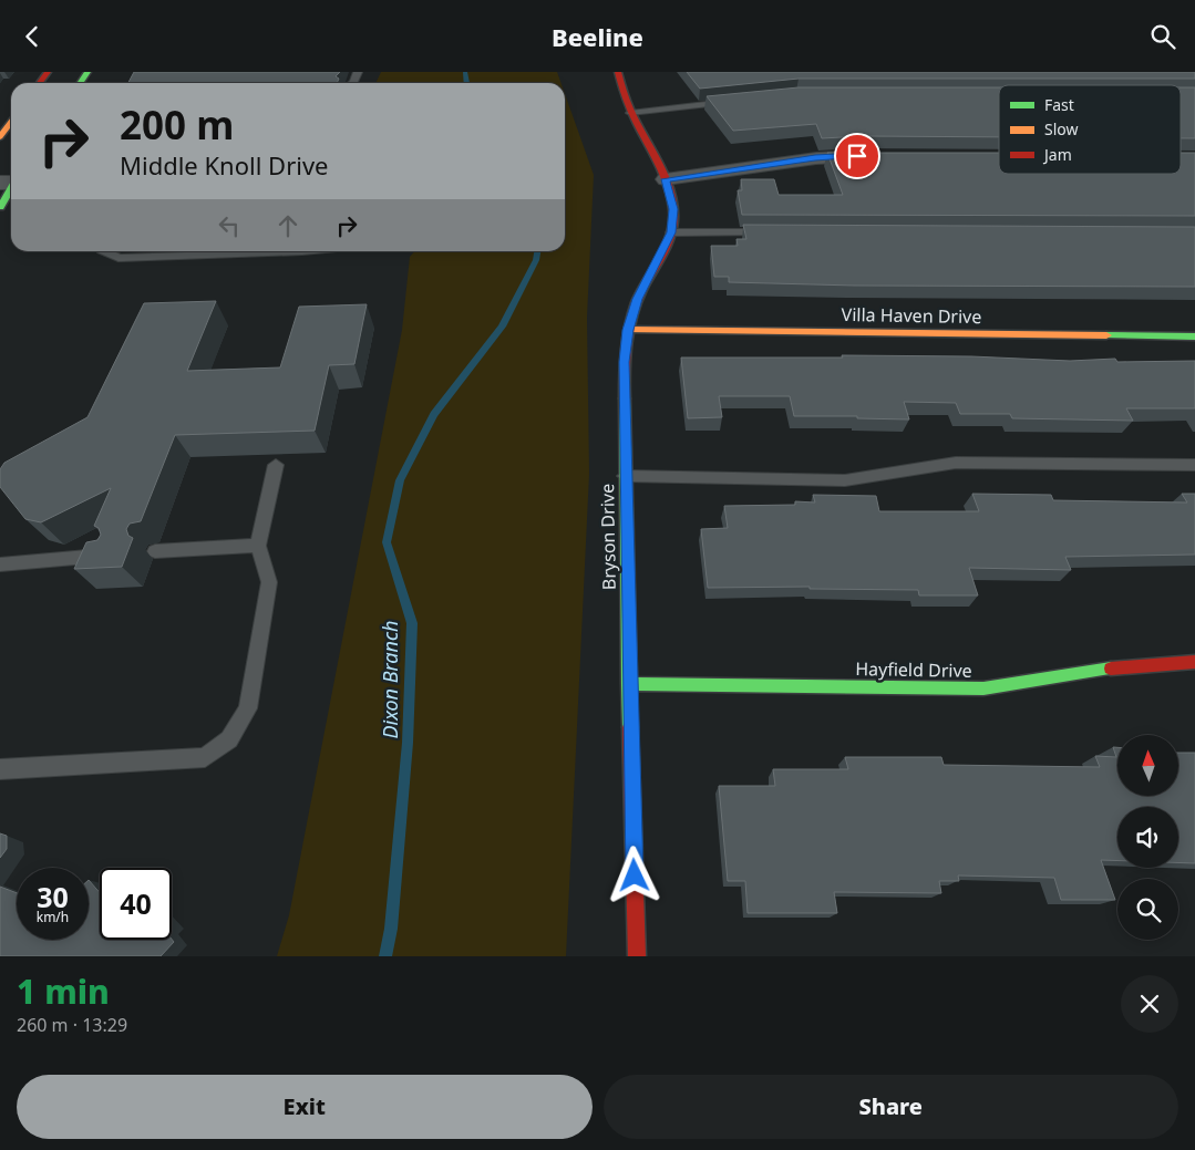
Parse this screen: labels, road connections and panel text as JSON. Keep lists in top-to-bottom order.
{
  "streets": {
    "street": ["Villa Haven Drive", "Bryson Drive", "Hayfield Drive"]
  },
  "crossings": [
    ["Villa Haven Drive", "Bryson Drive"],
    ["Bryson Drive", "Hayfield Drive"]
  ],
  "water": ["Dixon Branch"],
  "legend": ["Fast", "Slow", "Jam"],
  "north": "top",
  "page": {
    "header": "Beeline",
    "turn": ["200 m", "Middle Knoll Drive"],
    "speed": "30 km/h",
    "limit": "40",
    "heading": ["1 min", "260 m · 13:29"],
    "buttons": ["Exit", "Share"]
  }
}
